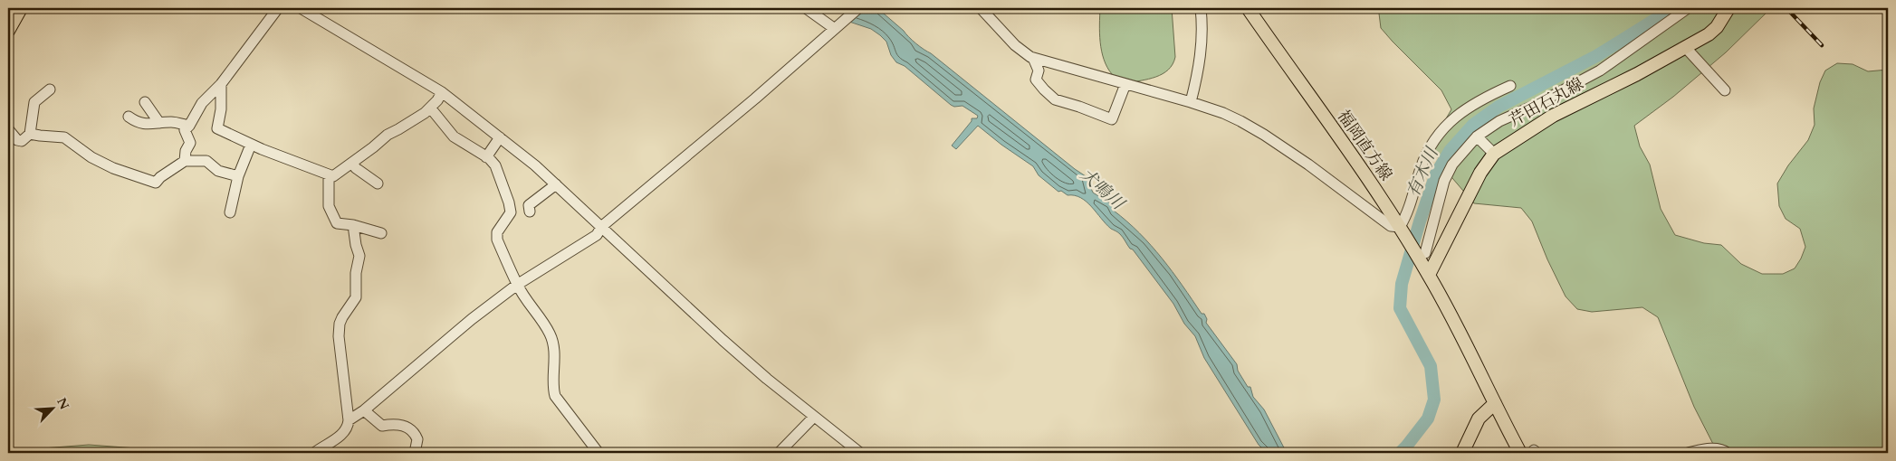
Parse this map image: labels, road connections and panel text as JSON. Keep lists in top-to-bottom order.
{
  "streets": {
    "main road": ["芹田石丸線", "福岡直方線"]
  },
  "crossings": [
    ["芹田石丸線", "福岡直方線"]
  ],
  "water": ["有木川", "犬鳴川"],
  "north": "top right"
}
